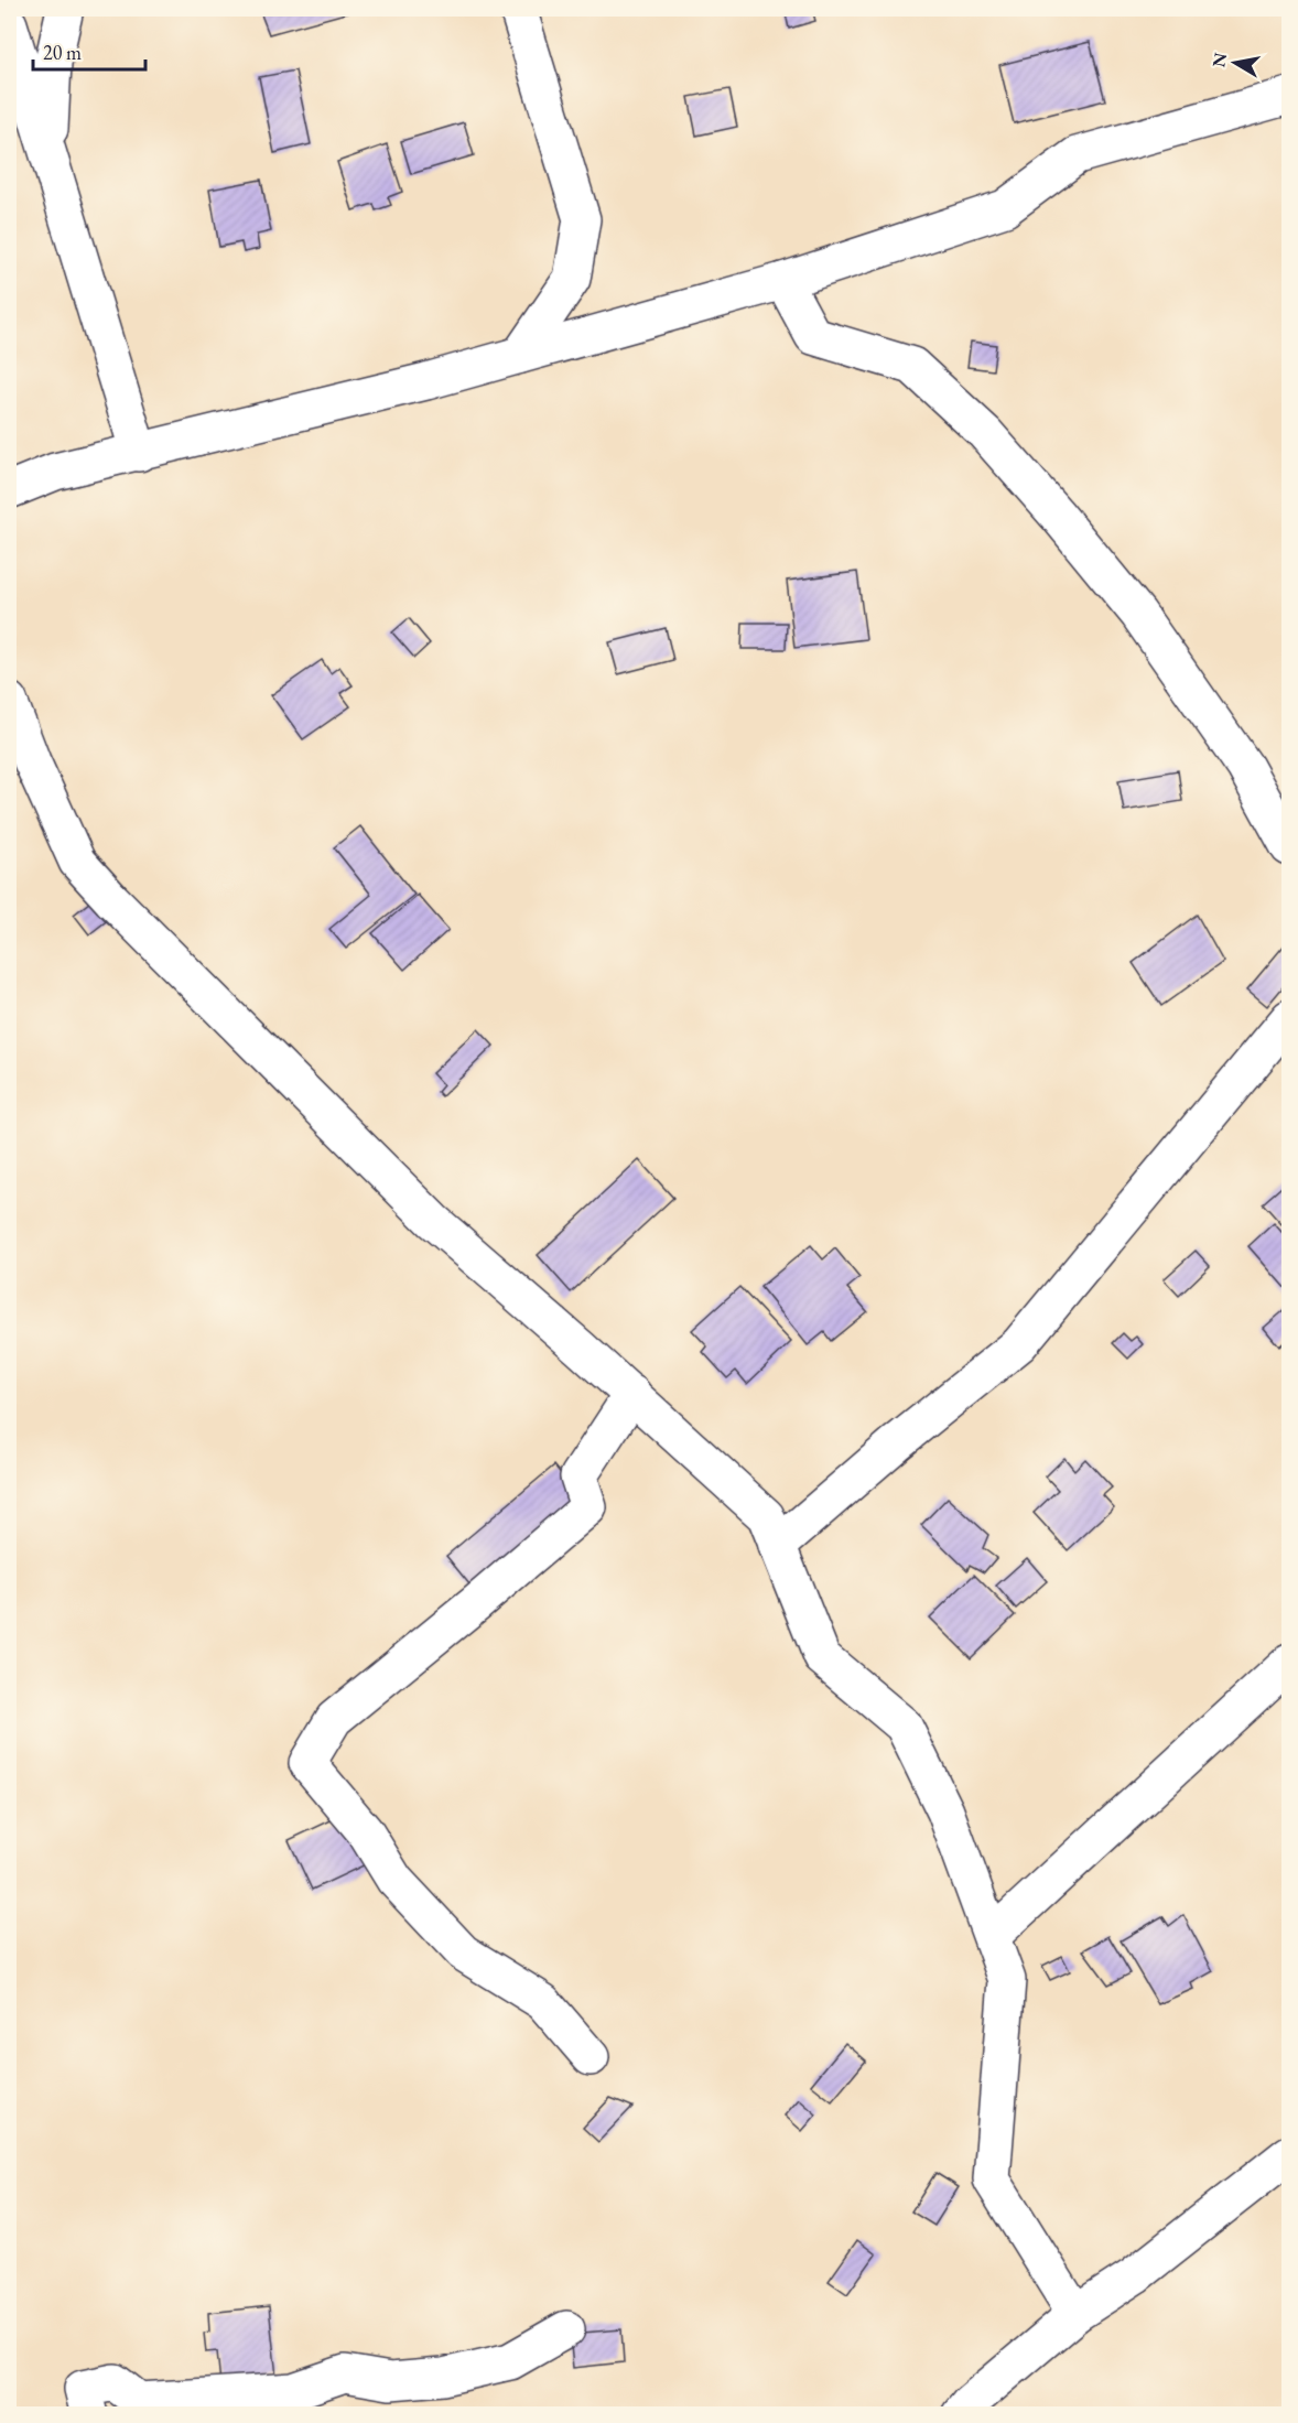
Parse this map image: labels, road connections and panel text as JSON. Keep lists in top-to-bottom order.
{
  "scale_bar": "20 m",
  "north": "left"
}
